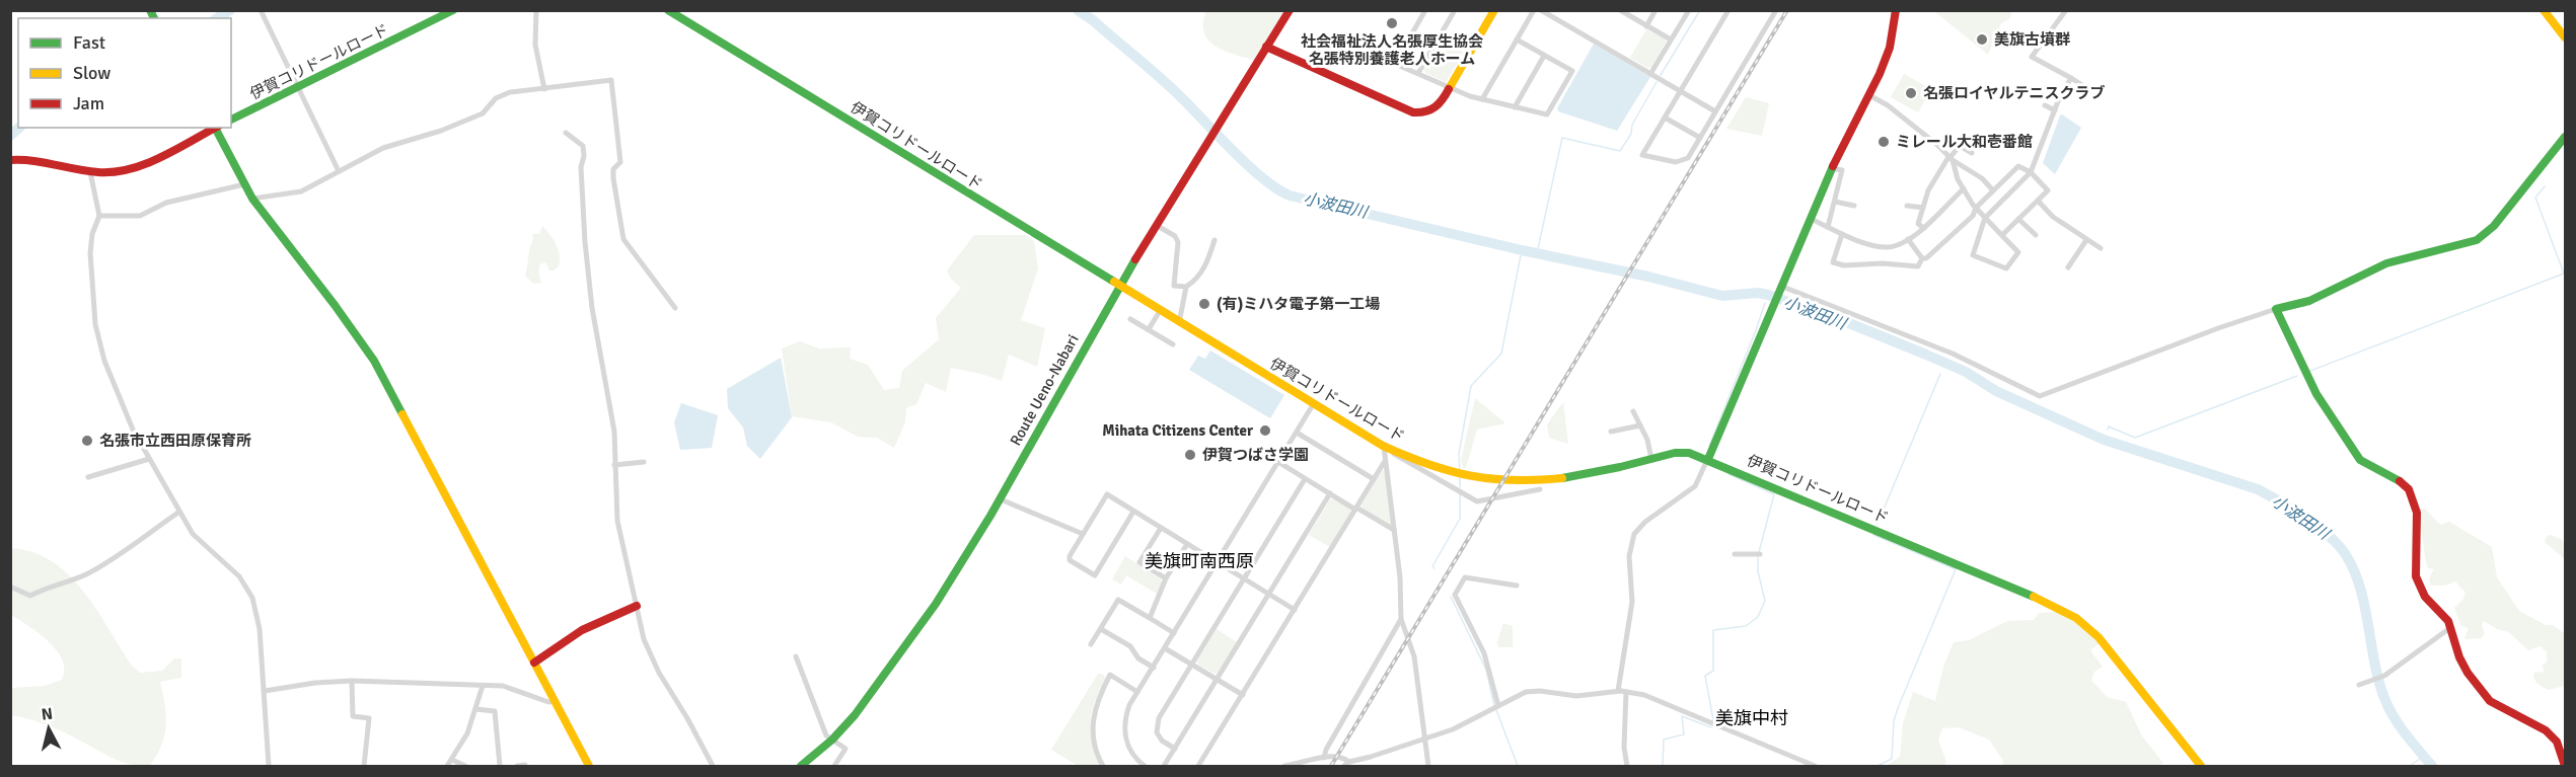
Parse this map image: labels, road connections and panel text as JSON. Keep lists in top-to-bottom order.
{
  "streets": {
    "street": ["伊賀コリドールロード", "Route Ueno-Nabari"]
  },
  "crossings": [
    ["伊賀コリドールロード", "Route Ueno-Nabari"]
  ],
  "districts": ["美旗町南西原", "美旗中村"],
  "water": ["小波田川"],
  "places": [
    "社会福祉法人名張厚生協会 名張特別養護老人ホーム",
    "美旗古墳群",
    "名張ロイヤルテニスクラブ",
    "ミレール大和壱番館",
    "(有)ミハタ電子第一工場",
    "Mihata Citizens Center",
    "名張市立西田原保育所",
    "伊賀つばさ学園"
  ],
  "legend": ["Fast", "Slow", "Jam"],
  "north": "top"
}
